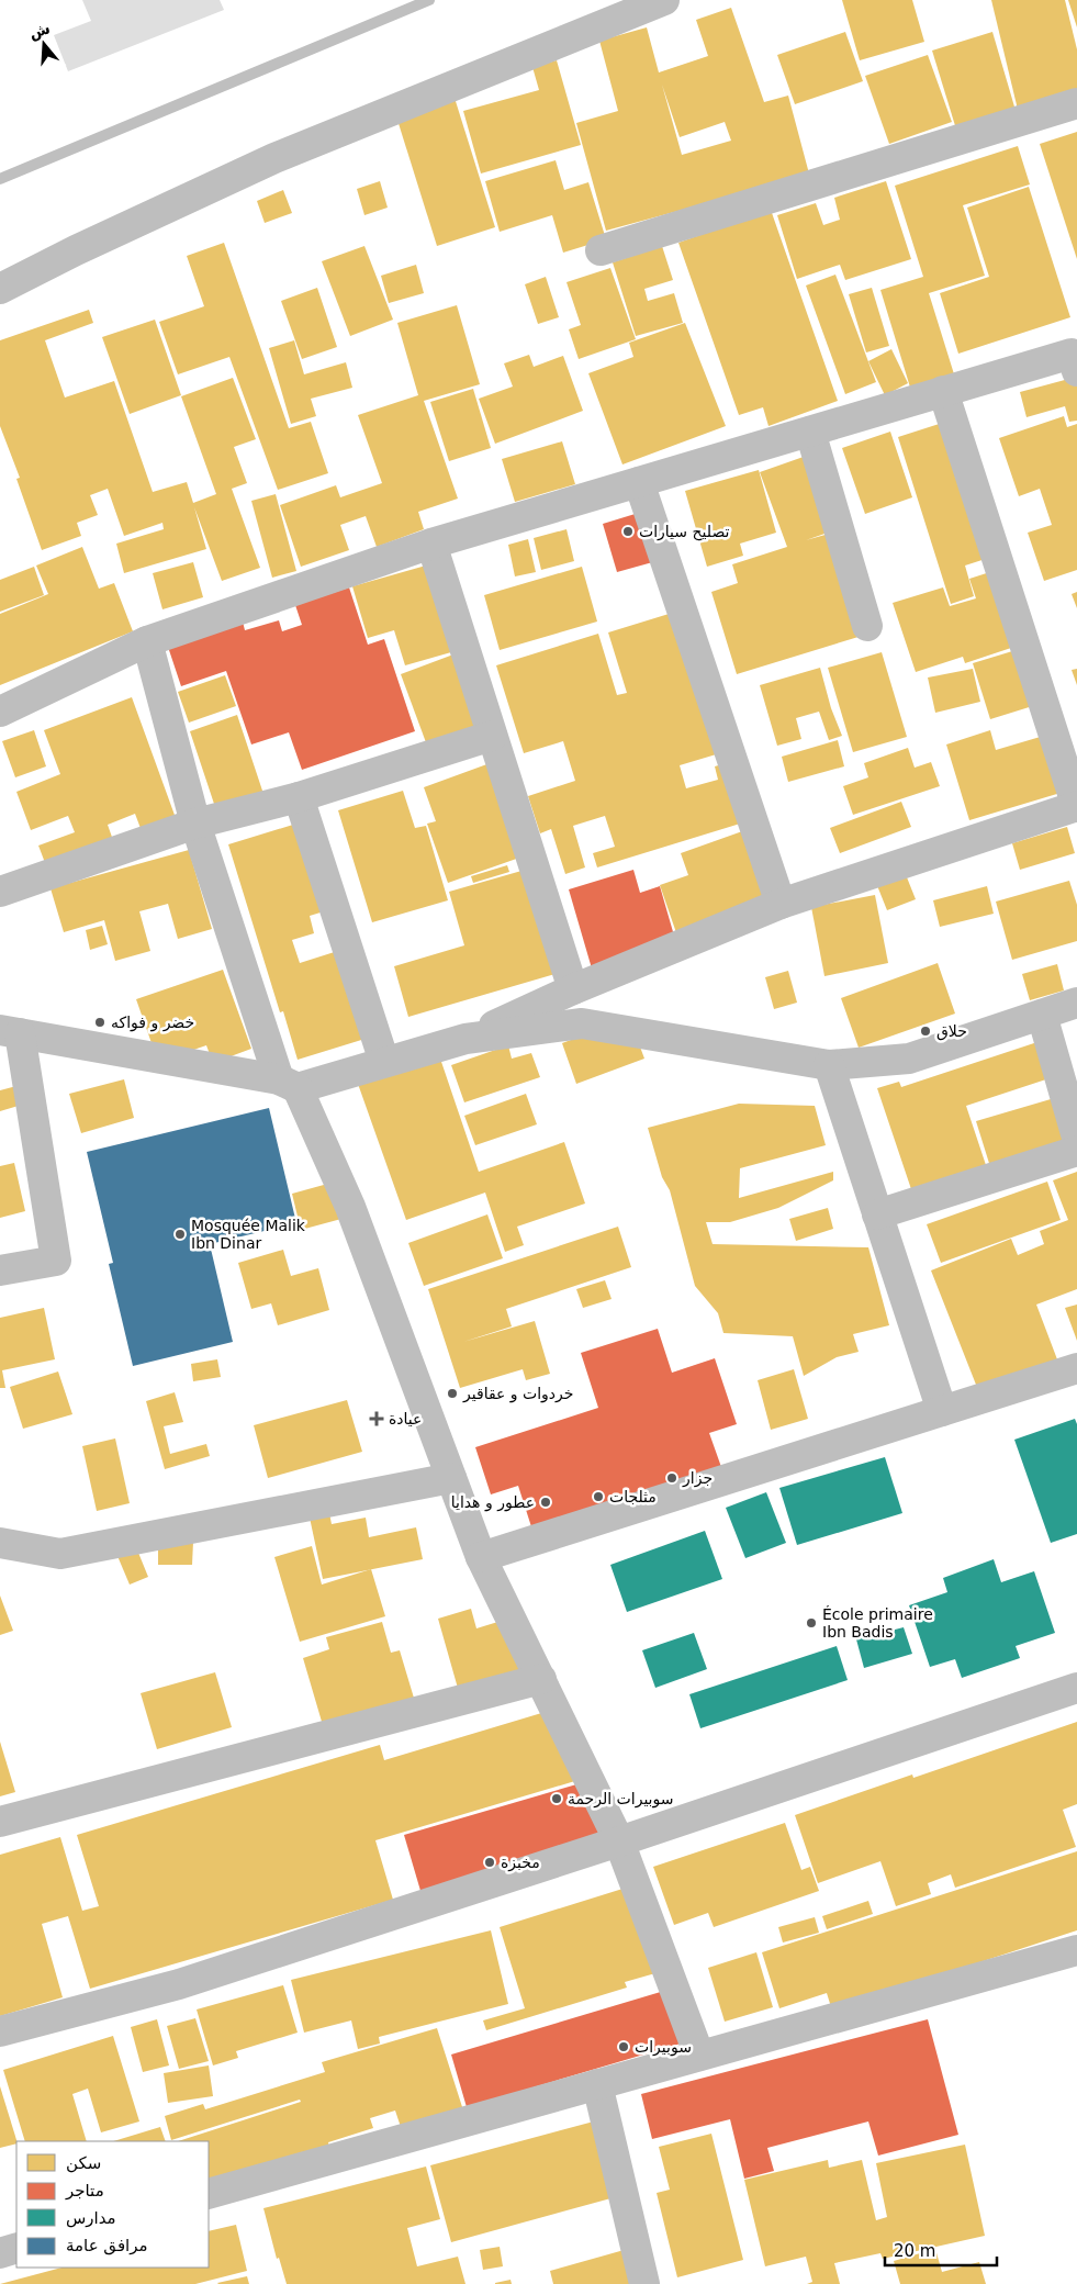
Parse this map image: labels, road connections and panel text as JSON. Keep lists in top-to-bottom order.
{
  "places": {
    "other": [
      "تصليح سيارات",
      "خضر و فواكه",
      "حلاق",
      "Mosquée Malik Ibn Dinar",
      "خردوات و عقاقير",
      "جزار",
      "مثلجات",
      "عطور و هدايا",
      "École primaire Ibn Badis",
      "سوبيرات الرحمة",
      "مخبزة",
      "سوبيرات"
    ],
    "health": ["عيادة"]
  },
  "legend": [
    "سكن",
    "متاجر",
    "مدارس",
    "مرافق عامة"
  ],
  "scale_bar": "20 m",
  "north": "top"
}
